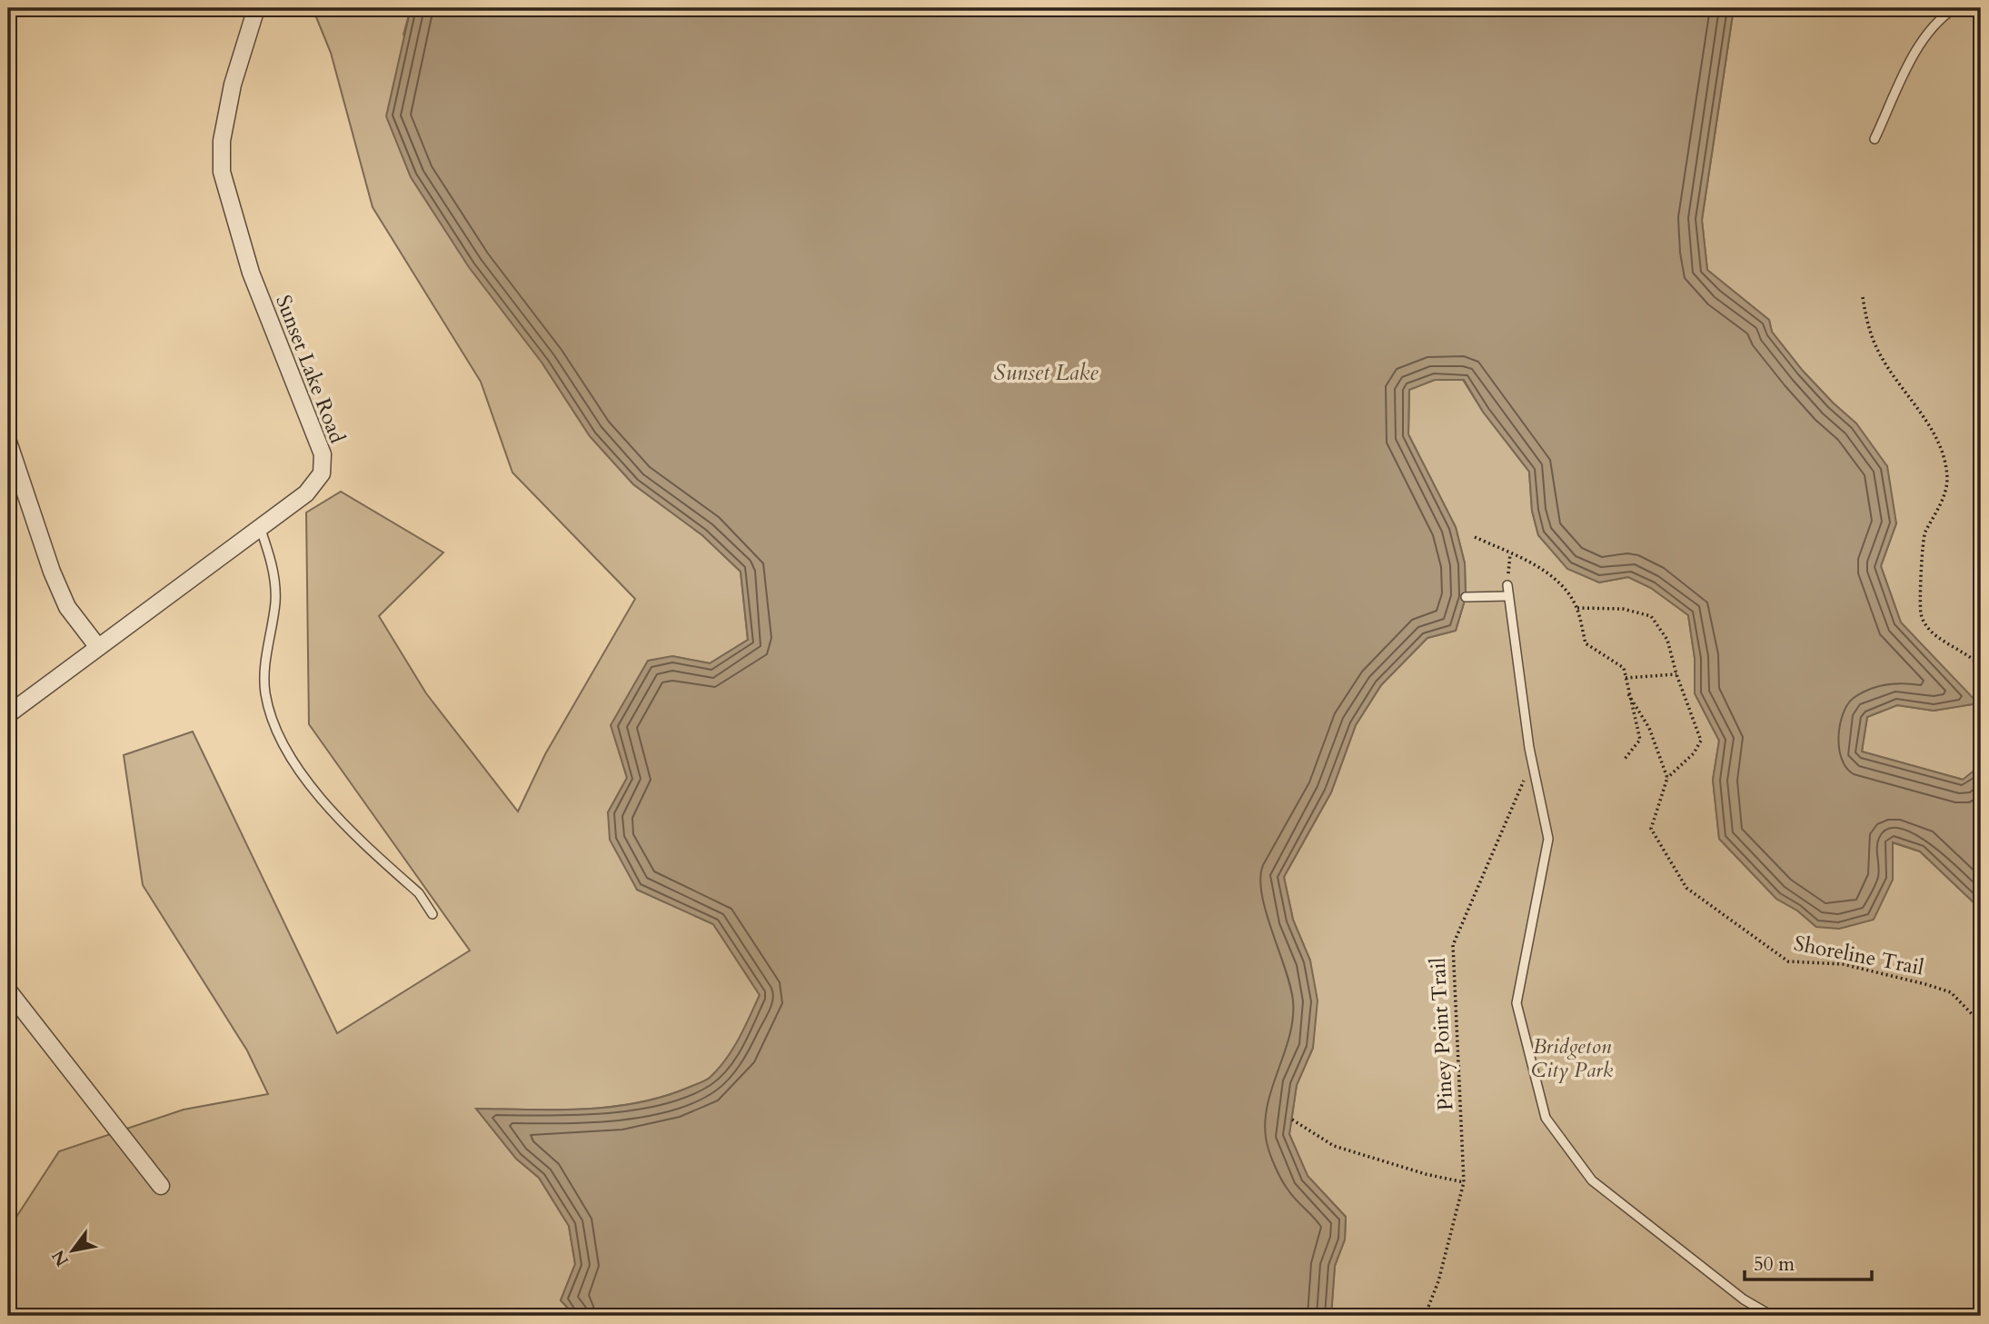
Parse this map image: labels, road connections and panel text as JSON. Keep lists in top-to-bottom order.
{
  "streets": {
    "street": ["Sunset Lake Road"],
    "path": ["Shoreline Trail", "Piney Point Trail"]
  },
  "water": ["Sunset Lake"],
  "parks": ["Bridgeton City Park"],
  "scale_bar": "50 m",
  "north": "bottom left"
}
